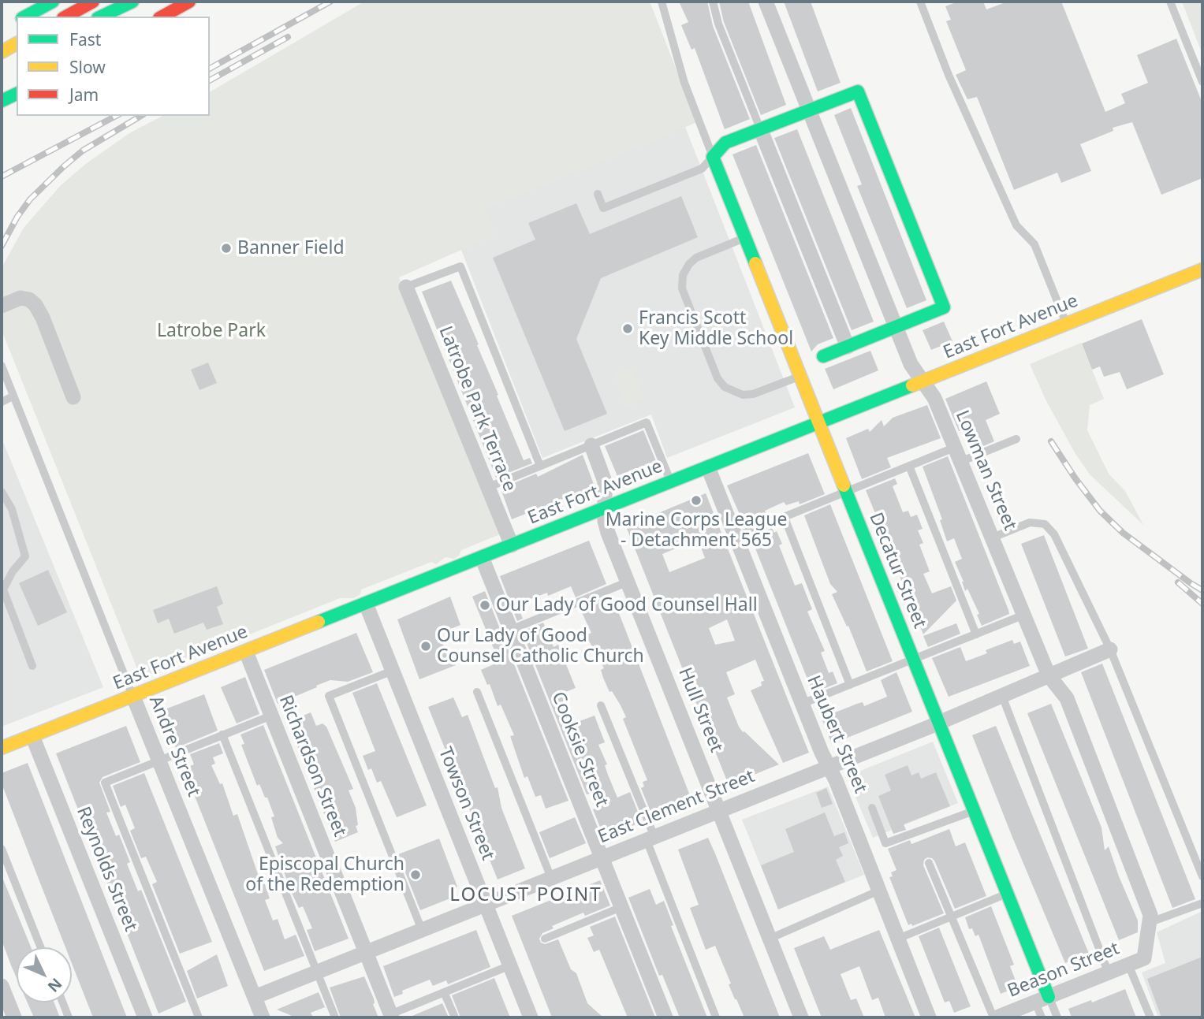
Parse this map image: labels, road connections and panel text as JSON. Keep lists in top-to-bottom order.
{
  "streets": {
    "main road": ["East Fort Avenue", "Decatur Street"],
    "street": [
      "Latrobe Park Terrace",
      "Lowman Street",
      "Hull Street",
      "Haubert Street",
      "Andre Street",
      "Cooksie Street",
      "Richardson Street",
      "Towson Street",
      "East Clement Street",
      "Reynolds Street",
      "Beason Street"
    ]
  },
  "crossings": [
    ["East Fort Avenue", "Latrobe Park Terrace"],
    ["East Fort Avenue", "Lowman Street"],
    ["East Fort Avenue", "Decatur Street"],
    ["East Fort Avenue", "Hull Street"],
    ["East Fort Avenue", "Haubert Street"],
    ["East Fort Avenue", "Andre Street"],
    ["East Fort Avenue", "Cooksie Street"],
    ["East Fort Avenue", "Richardson Street"],
    ["East Fort Avenue", "Towson Street"],
    ["East Fort Avenue", "Reynolds Street"],
    ["Lowman Street", "East Clement Street"],
    ["Lowman Street", "Beason Street"],
    ["Decatur Street", "East Clement Street"],
    ["Decatur Street", "Beason Street"],
    ["Hull Street", "East Clement Street"],
    ["Haubert Street", "East Clement Street"],
    ["Andre Street", "East Clement Street"],
    ["Cooksie Street", "East Clement Street"],
    ["Richardson Street", "East Clement Street"],
    ["Towson Street", "East Clement Street"]
  ],
  "districts": ["LOCUST POINT"],
  "parks": ["Latrobe Park"],
  "places": [
    "Banner Field",
    "Francis Scott Key Middle School",
    "Marine Corps League - Detachment 565",
    "Our Lady of Good Counsel Hall",
    "Our Lady of Good Counsel Catholic Church",
    "Episcopal Church of the Redemption"
  ],
  "legend": ["Fast", "Slow", "Jam"],
  "north": "bottom right"
}
